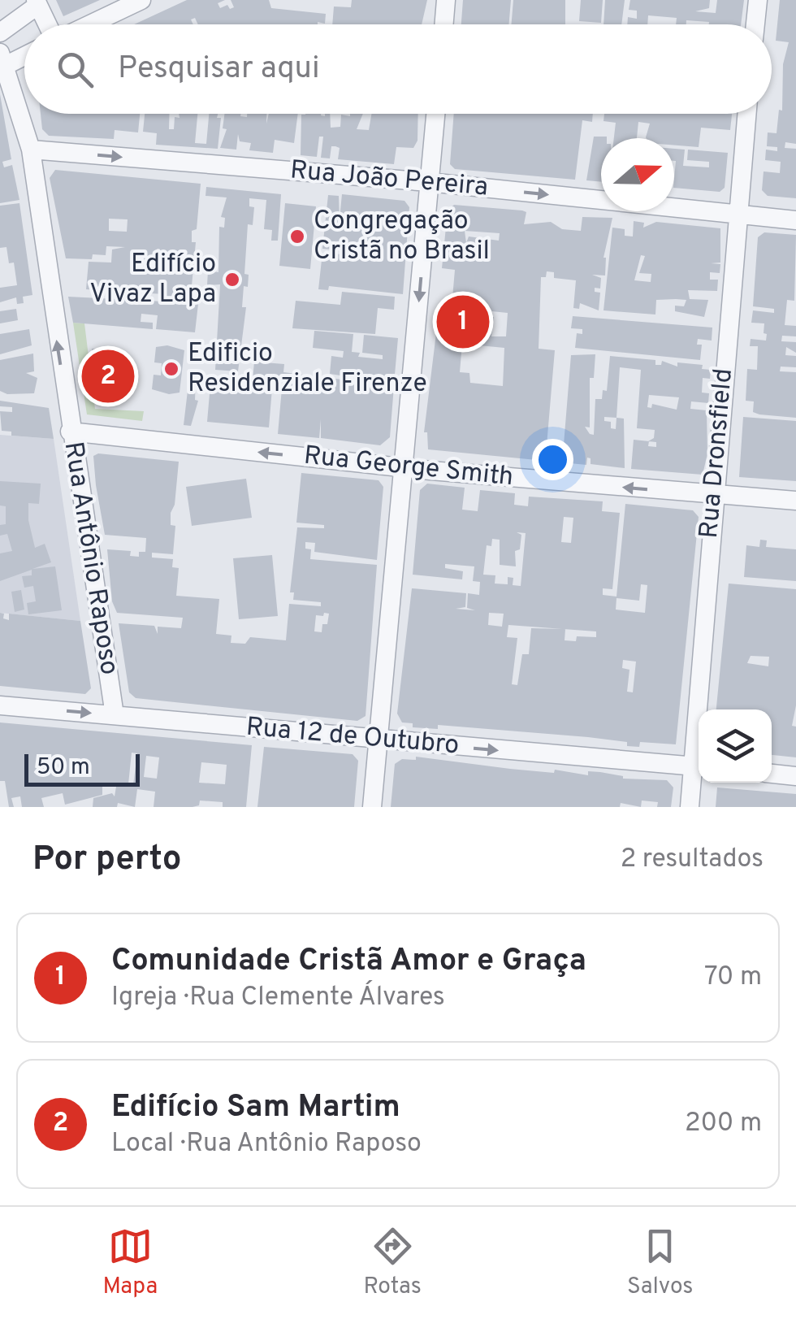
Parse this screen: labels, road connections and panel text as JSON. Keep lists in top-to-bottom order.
{
  "streets": {
    "street": [
      "Rua João Pereira",
      "Rua Dronsfield",
      "Rua George Smith",
      "Rua Antônio Raposo",
      "Rua 12 de Outubro"
    ]
  },
  "crossings": [
    ["Rua João Pereira", "Rua Dronsfield"],
    ["Rua João Pereira", "Rua Antônio Raposo"],
    ["Rua Dronsfield", "Rua George Smith"],
    ["Rua George Smith", "Rua Antônio Raposo"],
    ["Rua Antônio Raposo", "Rua 12 de Outubro"]
  ],
  "one_way": [
    "Rua João Pereira",
    "Rua George Smith",
    "Rua Antônio Raposo",
    "Rua 12 de Outubro"
  ],
  "places": ["Congregação Cristã no Brasil", "Edifício Vivaz Lapa", "Edificio Residenziale Firenze"],
  "scale_bar": "50 m",
  "north": "right",
  "page": {
    "search": "Pesquisar aqui",
    "pins": ["1", "2"],
    "scale": "50 m",
    "heading": ["Por perto", "2 resultados"],
    "list": [
      {
        "mark": "1",
        "name": "Comunidade Cristã Amor e Graça",
        "note": "Igreja · Rua Clemente Álvares",
        "value": "70 m"
      },
      {
        "mark": "2",
        "name": "Edifício Sam Martim",
        "note": "Local · Rua Antônio Raposo",
        "value": "200 m"
      }
    ],
    "nav": ["Mapa", "Rotas", "Salvos"]
  }
}
